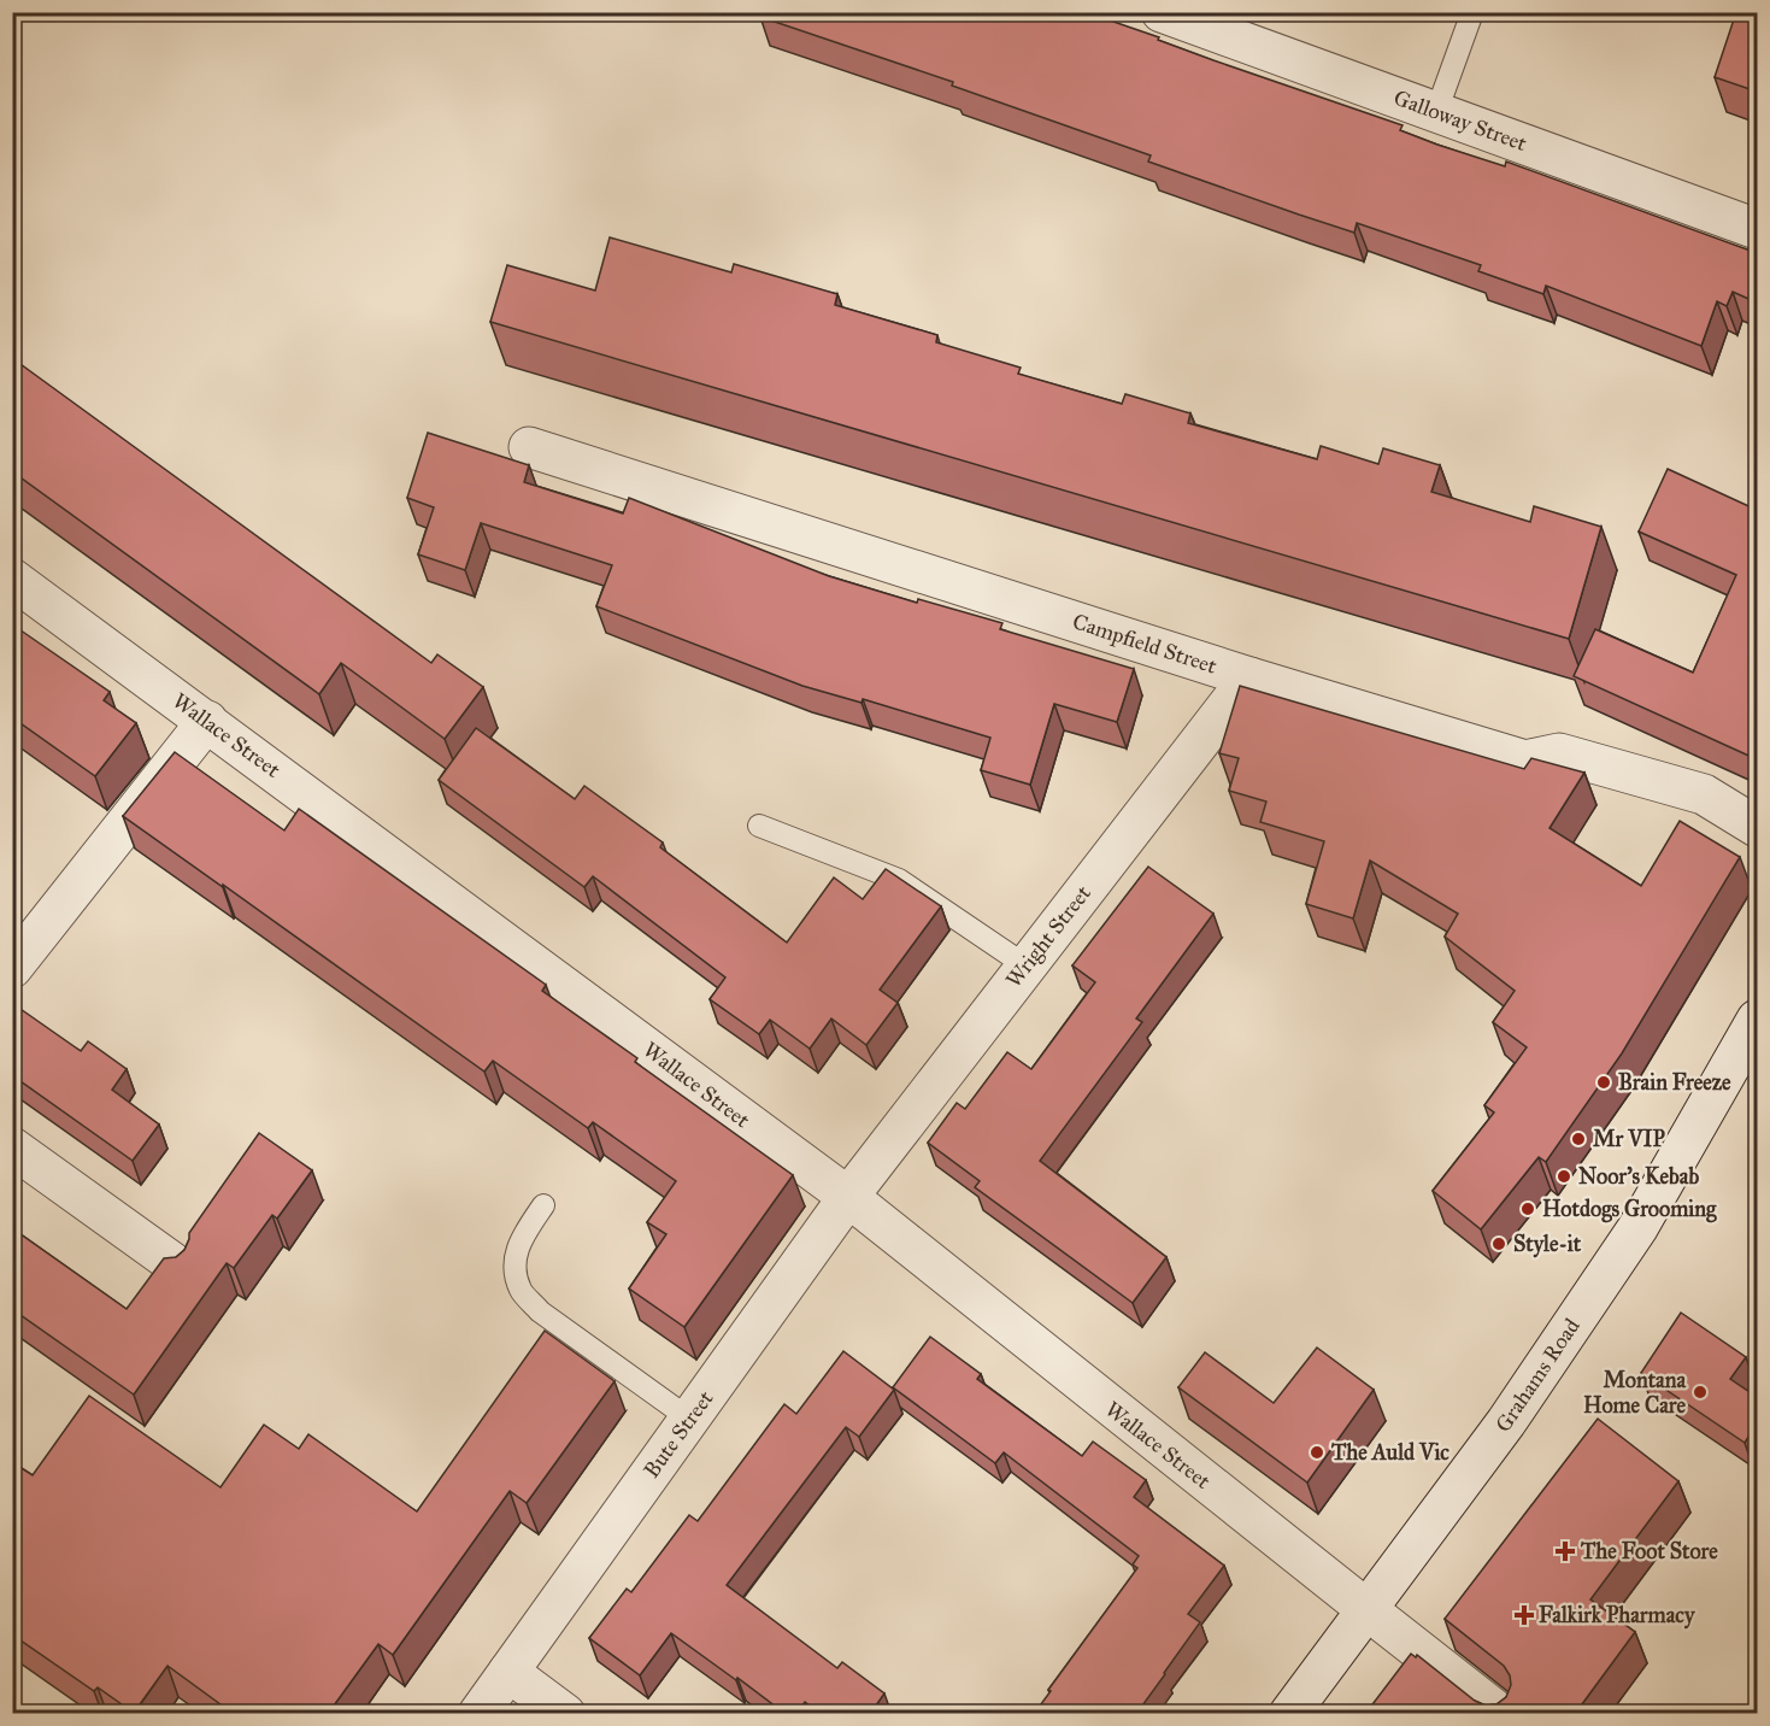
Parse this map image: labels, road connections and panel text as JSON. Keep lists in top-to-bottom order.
{
  "streets": {
    "street": [
      "Galloway Street",
      "Campfield Street",
      "Wallace Street",
      "Wright Street",
      "Grahams Road",
      "Bute Street"
    ]
  },
  "crossings": [
    ["Campfield Street", "Wright Street"],
    ["Wallace Street", "Wright Street"],
    ["Wallace Street", "Grahams Road"],
    ["Wallace Street", "Bute Street"],
    ["Wright Street", "Bute Street"]
  ],
  "places": {
    "other": [
      "Brain Freeze",
      "Mr VIP",
      "Noor's Kebab",
      "Hotdogs Grooming",
      "Style-it",
      "Montana Home Care",
      "The Auld Vic"
    ],
    "health": ["The Foot Store", "Falkirk Pharmacy"]
  }
}
